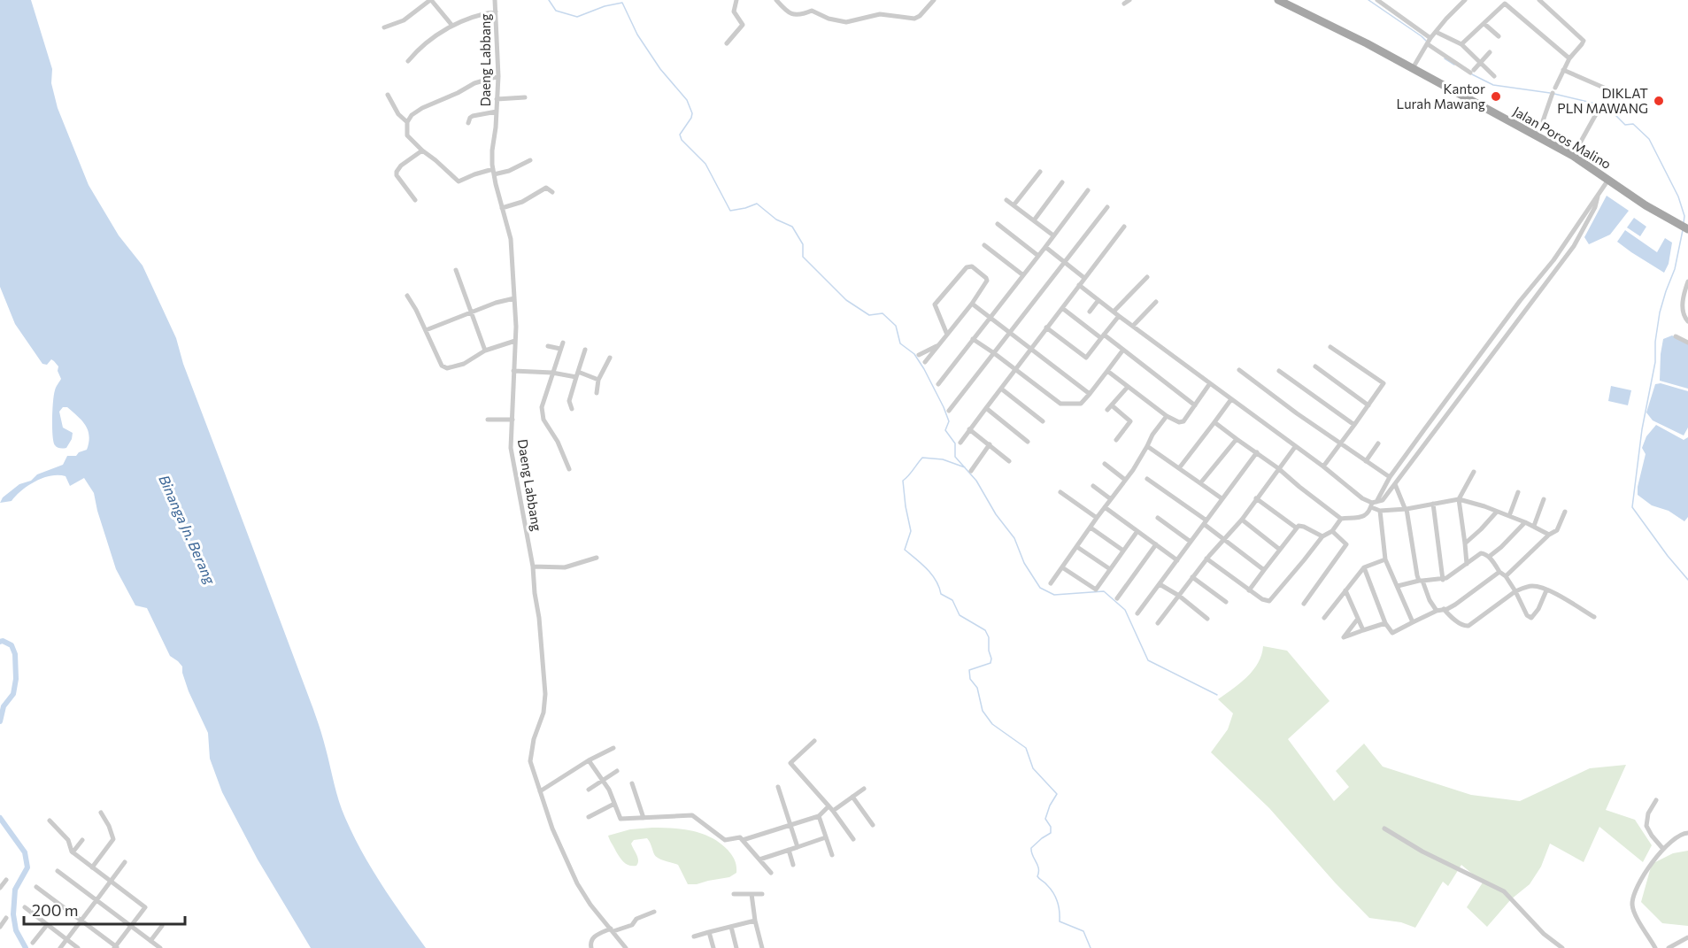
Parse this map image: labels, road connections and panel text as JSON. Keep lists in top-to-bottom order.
{
  "streets": {
    "main road": ["Jalan Poros Malino"],
    "street": ["Daeng Labbang"]
  },
  "water": ["Binanga Jn. Berang"],
  "places": ["Kantor Lurah Mawang", "DIKLAT PLN MAWANG"],
  "scale_bar": "200 m"
}
